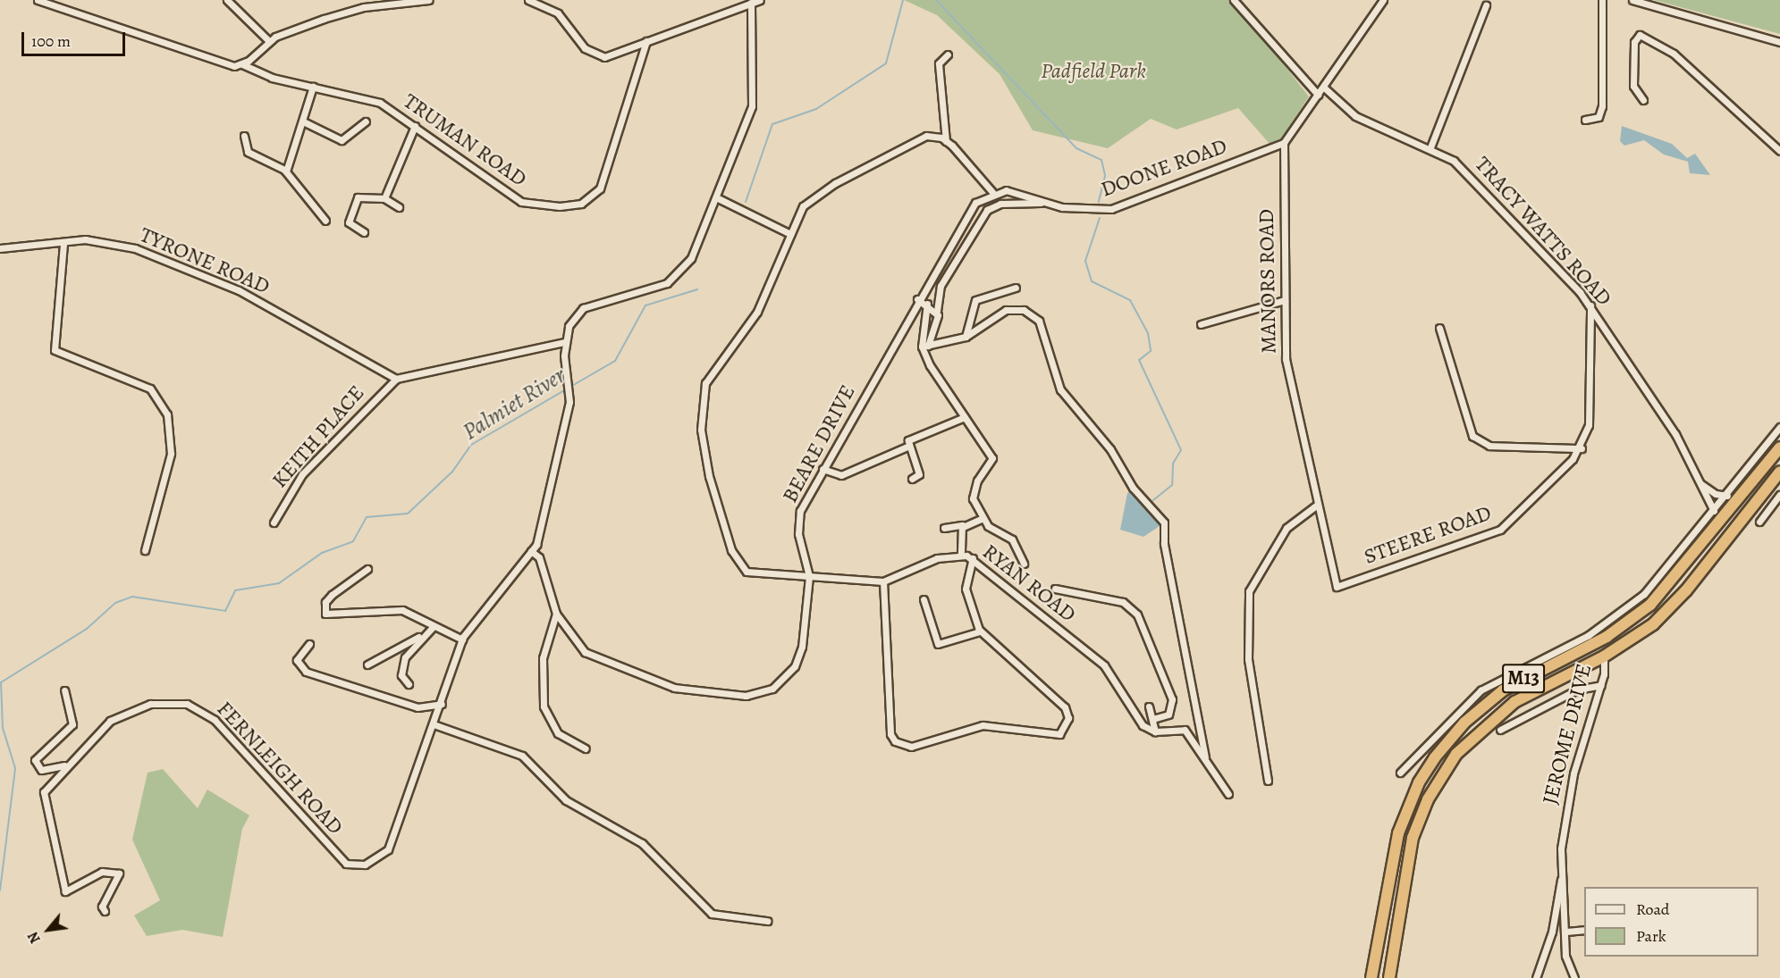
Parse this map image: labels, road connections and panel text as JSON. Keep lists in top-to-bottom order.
{
  "streets": {
    "highway": ["M13"],
    "street": [
      "TRUMAN ROAD",
      "DOONE ROAD",
      "TRACY WATTS ROAD",
      "TYRONE ROAD",
      "MANORS ROAD",
      "KEITH PLACE",
      "BEARE DRIVE",
      "STEERE ROAD",
      "RYAN ROAD",
      "JEROME DRIVE",
      "FERNLEIGH ROAD"
    ]
  },
  "crossings": [
    ["DOONE ROAD", "MANORS ROAD"],
    ["DOONE ROAD", "BEARE DRIVE"],
    ["TRACY WATTS ROAD", "STEERE ROAD"],
    ["TYRONE ROAD", "KEITH PLACE"],
    ["MANORS ROAD", "STEERE ROAD"],
    ["BEARE DRIVE", "RYAN ROAD"],
    ["M13", "JEROME DRIVE"]
  ],
  "water": ["Palmiet River"],
  "parks": ["Padfield Park"],
  "legend": ["Road", "Park"],
  "scale_bar": "100 m",
  "north": "bottom left"
}
